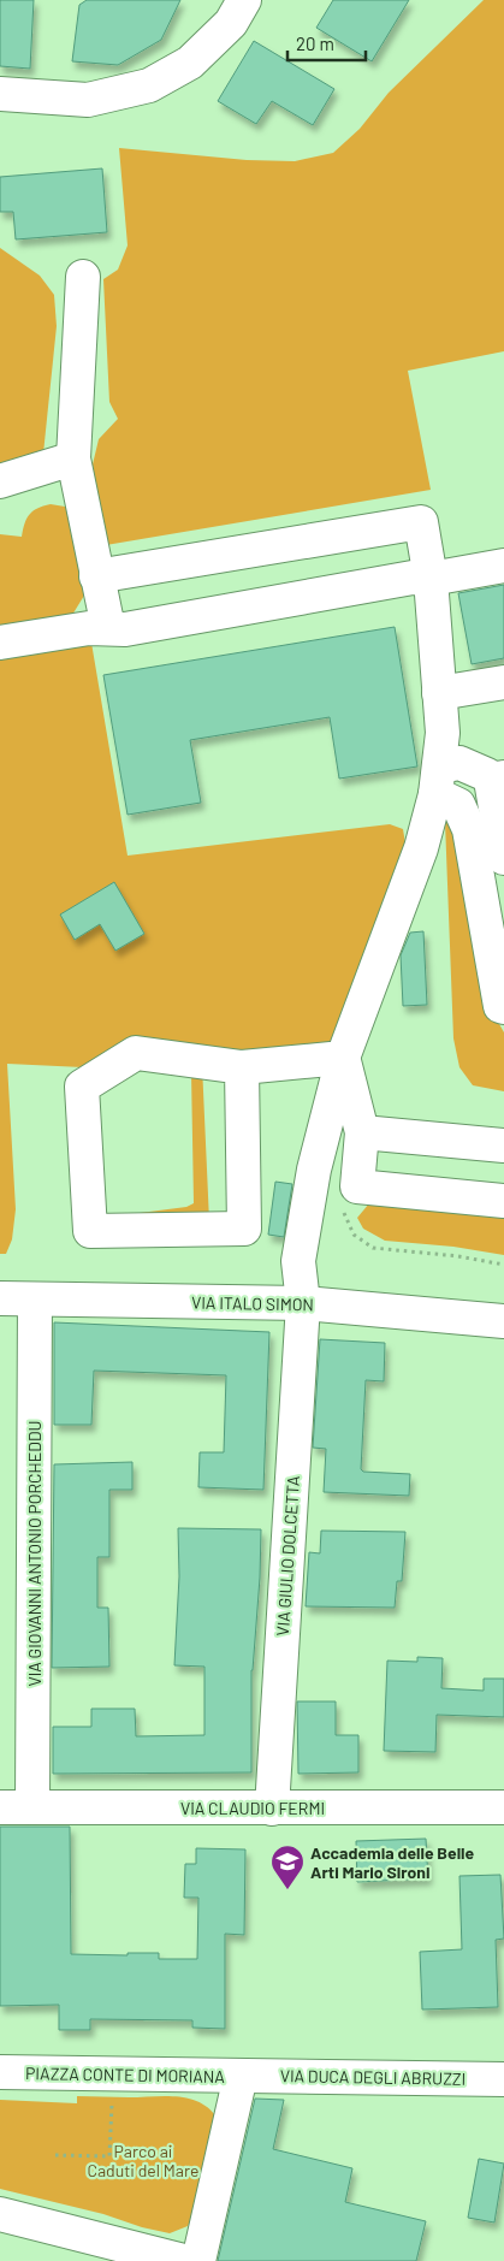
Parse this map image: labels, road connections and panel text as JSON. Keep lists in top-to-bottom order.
{
  "streets": {
    "street": [
      "VIA ITALO SIMON",
      "VIA GIOVANNI ANTONIO PORCHEDDU",
      "VIA GIULIO DOLCETTA",
      "VIA CLAUDIO FERMI",
      "PIAZZA CONTE DI MORIANA",
      "VIA DUCA DEGLI ABRUZZI"
    ]
  },
  "crossings": [
    ["VIA ITALO SIMON", "VIA GIOVANNI ANTONIO PORCHEDDU"],
    ["VIA ITALO SIMON", "VIA GIULIO DOLCETTA"],
    ["VIA GIOVANNI ANTONIO PORCHEDDU", "VIA CLAUDIO FERMI"],
    ["VIA GIULIO DOLCETTA", "VIA CLAUDIO FERMI"],
    ["PIAZZA CONTE DI MORIANA", "VIA DUCA DEGLI ABRUZZI"]
  ],
  "parks": ["Parco ai Caduti del Mare"],
  "places": {
    "school or university": ["Accademia delle Belle Arti Mario Sironi"]
  },
  "scale_bar": "20 m"
}
